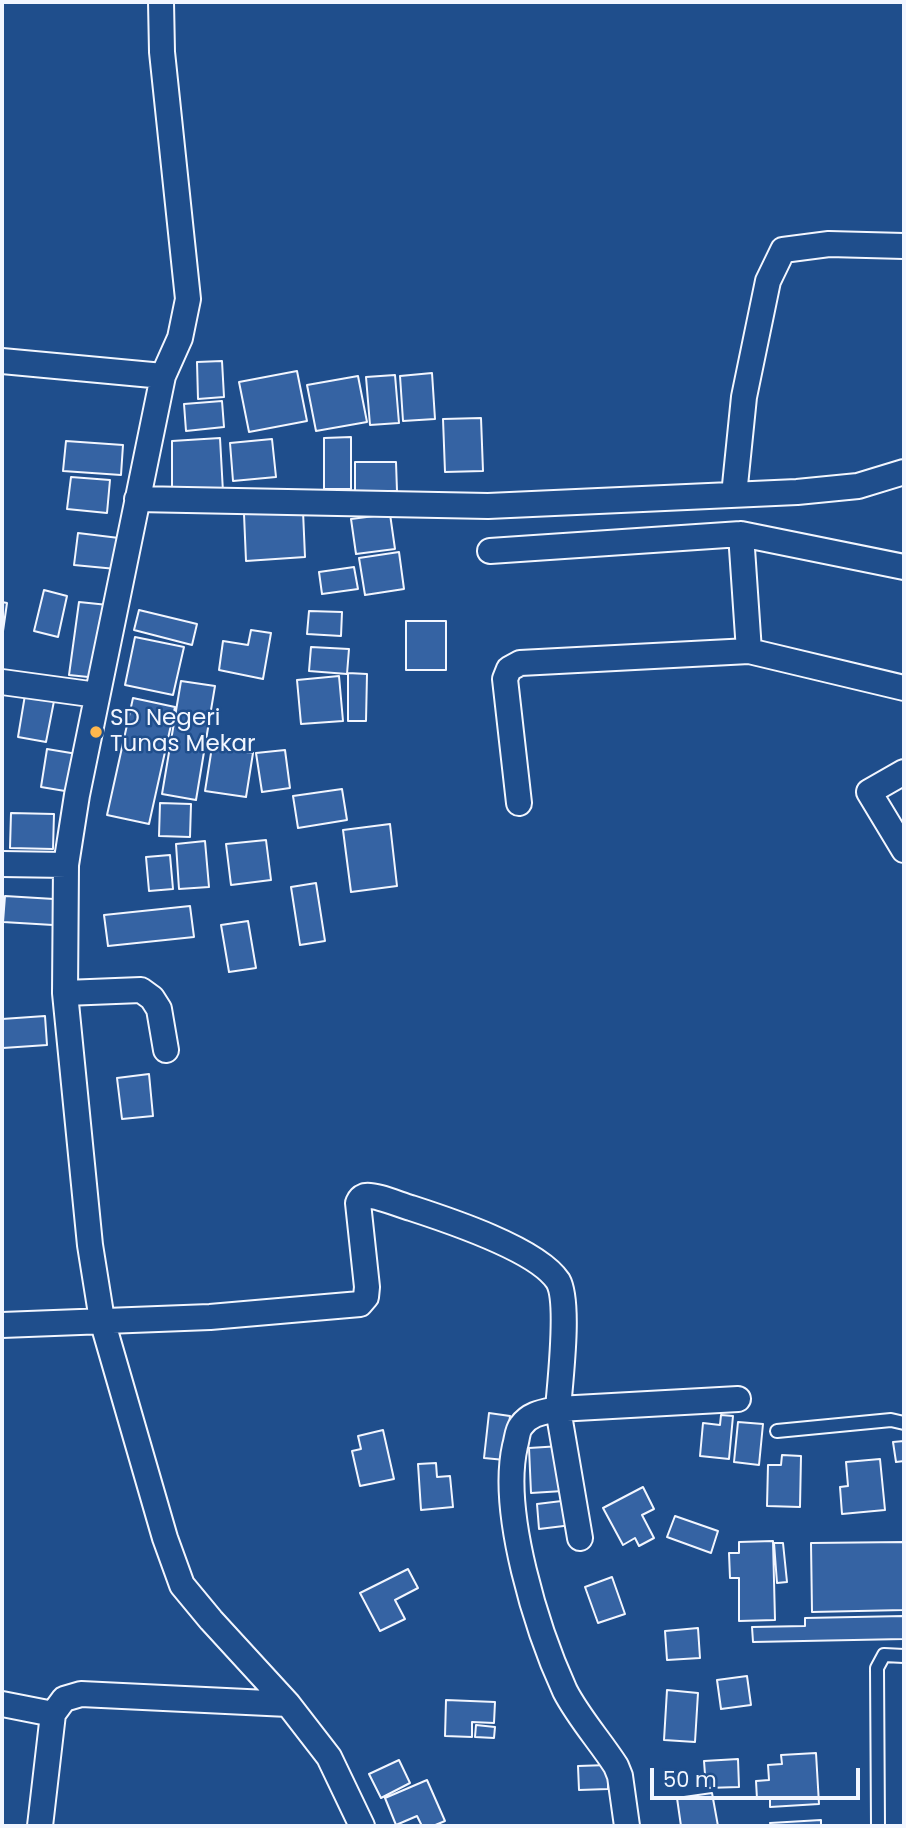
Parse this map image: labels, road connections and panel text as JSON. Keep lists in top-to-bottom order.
{
  "places": ["SD Negeri Tunas Mekar"],
  "scale_bar": "50 m"
}
